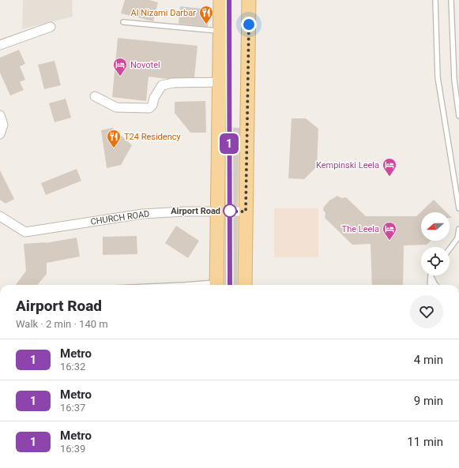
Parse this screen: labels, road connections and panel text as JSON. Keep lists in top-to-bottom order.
{
  "streets": {
    "street": ["CHURCH ROAD"]
  },
  "places": {
    "restaurant": ["Al Nizami Darbar", "T24 Residency"],
    "hotel": ["Novotel", "Kempinski Leela", "The Leela"],
    "other": ["Airport Road"]
  },
  "lines": ["metro line 1"],
  "north": "left",
  "page": {
    "on_map": "1",
    "heading": ["Airport Road", "Walk · 2 min · 140 m"],
    "list": [
      {
        "mark": "1",
        "name": "Metro",
        "note": "16:32",
        "value": "4 min"
      },
      {
        "mark": "1",
        "name": "Metro",
        "note": "16:37",
        "value": "9 min"
      },
      {
        "mark": "1",
        "name": "Metro",
        "note": "16:39",
        "value": "11 min"
      }
    ]
  }
}
